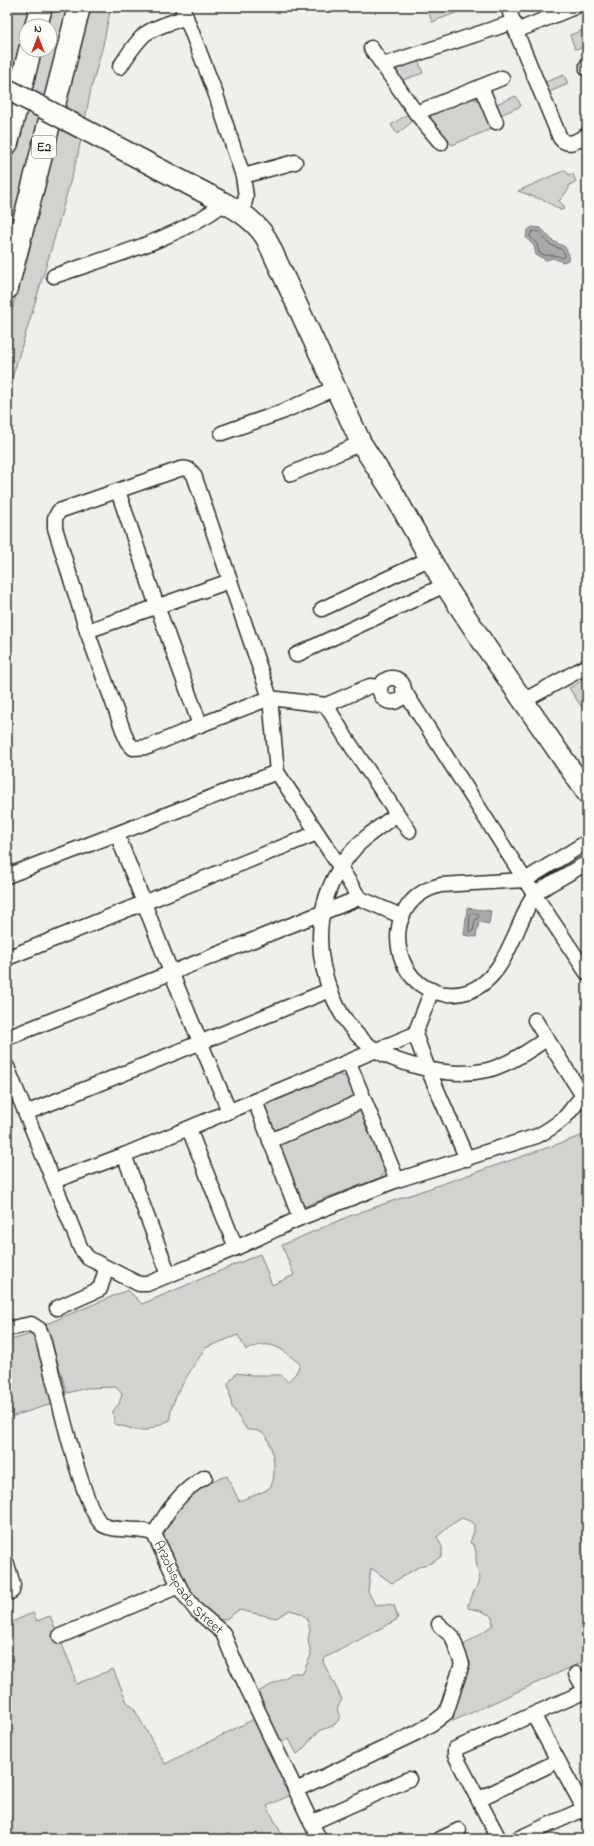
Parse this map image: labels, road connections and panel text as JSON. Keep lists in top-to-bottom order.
{
  "streets": {
    "highway": ["E2"],
    "street": ["Arzobispado Street"]
  },
  "north": "top"
}
